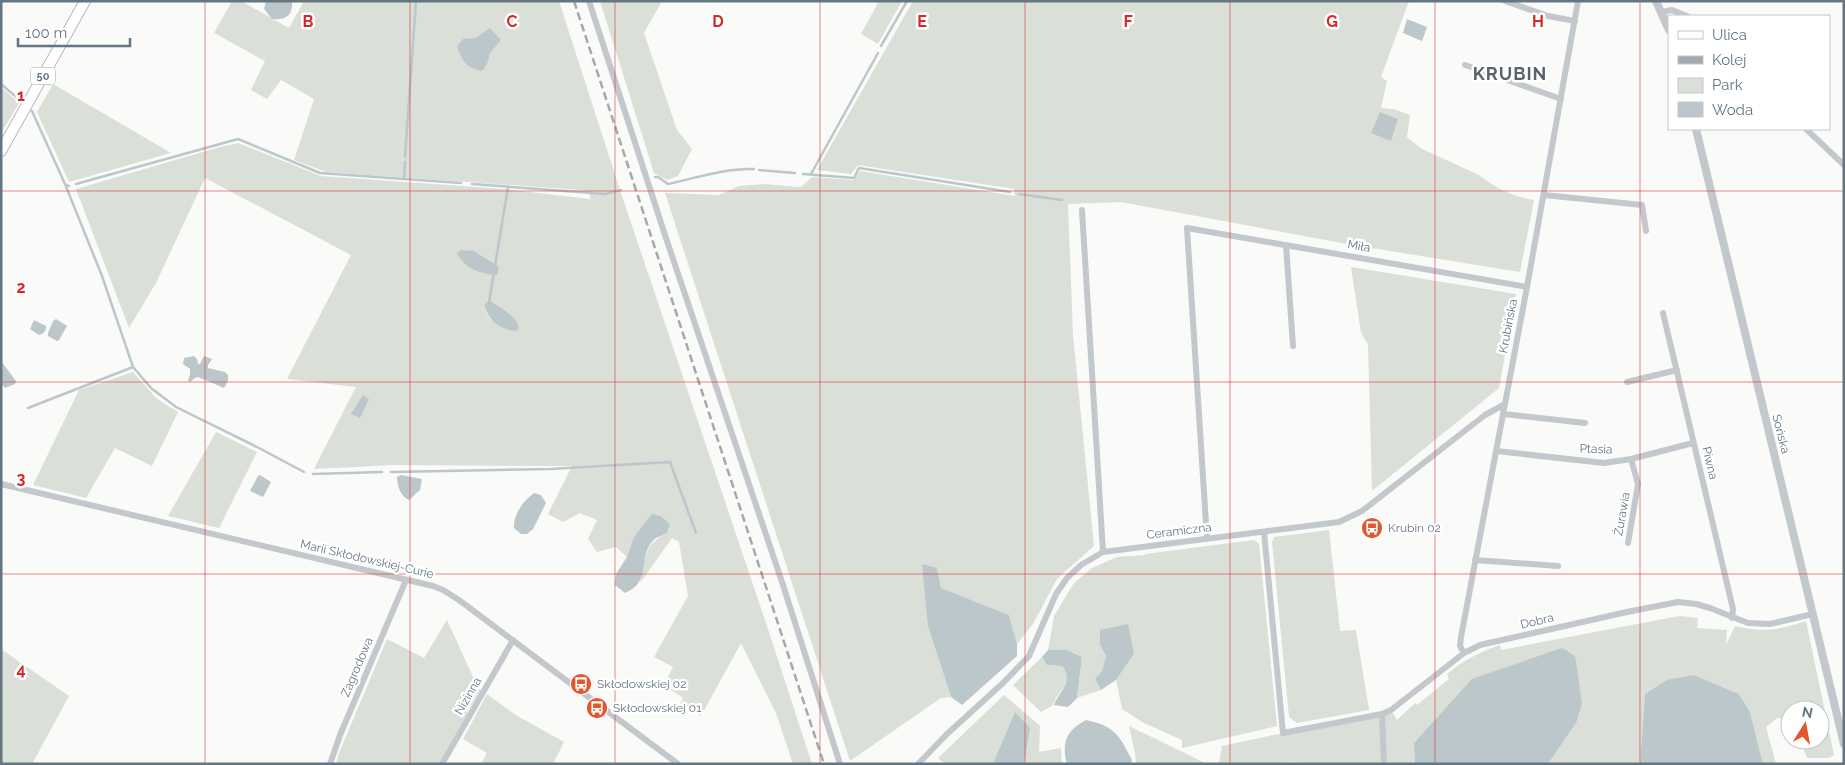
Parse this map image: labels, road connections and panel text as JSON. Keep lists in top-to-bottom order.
{
  "streets": {
    "main road": ["50"],
    "street": [
      "Miła",
      "Krubińska",
      "Sońska",
      "Ptasia",
      "Piwna",
      "Żurawia",
      "Ceramiczna",
      "Marii Skłodowskiej-Curie",
      "Dobra",
      "Zagrodowa",
      "Nizinna"
    ]
  },
  "crossings": [
    ["Miła", "Krubińska"],
    ["Miła", "Ceramiczna"],
    ["Krubińska", "Ptasia"],
    ["Krubińska", "Ceramiczna"],
    ["Krubińska", "Dobra"],
    ["Sońska", "Dobra"],
    ["Ptasia", "Piwna"],
    ["Ptasia", "Żurawia"],
    ["Piwna", "Dobra"],
    ["Ceramiczna", "Dobra"],
    ["Marii Skłodowskiej-Curie", "Zagrodowa"],
    ["Marii Skłodowskiej-Curie", "Nizinna"]
  ],
  "districts": ["KRUBIN"],
  "places": {
    "bus stop": ["Krubin 02", "Skłodowskiej 02", "Skłodowskiej 01"]
  },
  "legend": [
    "Ulica",
    "Kolej",
    "Park",
    "Woda"
  ],
  "scale_bar": "100 m",
  "north": "top",
  "grid": {
    "columns": [
      "B",
      "C",
      "D",
      "E",
      "F",
      "G",
      "H"
    ],
    "rows": [
      "1",
      "2",
      "3",
      "4"
    ]
  }
}
